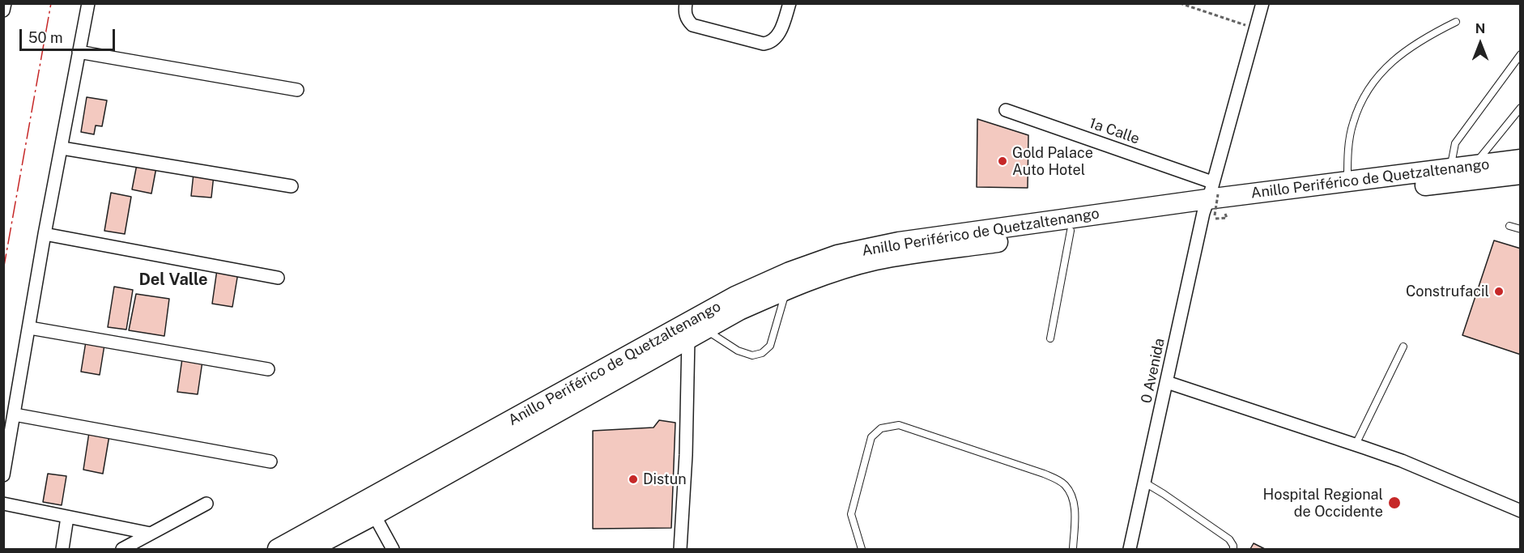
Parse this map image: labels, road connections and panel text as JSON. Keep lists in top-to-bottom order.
{
  "streets": {
    "highway": ["Anillo Periférico de Quetzaltenango"],
    "street": ["1a Calle", "0 Avenida"]
  },
  "crossings": [
    ["1a Calle", "Anillo Periférico de Quetzaltenango"],
    ["1a Calle", "0 Avenida"],
    ["Anillo Periférico de Quetzaltenango", "0 Avenida"]
  ],
  "districts": ["Del Valle"],
  "places": [
    "Gold Palace Auto Hotel",
    "Construfacil",
    "Distun",
    "Hospital Regional de Occidente"
  ],
  "scale_bar": "50 m",
  "north": "top"
}
